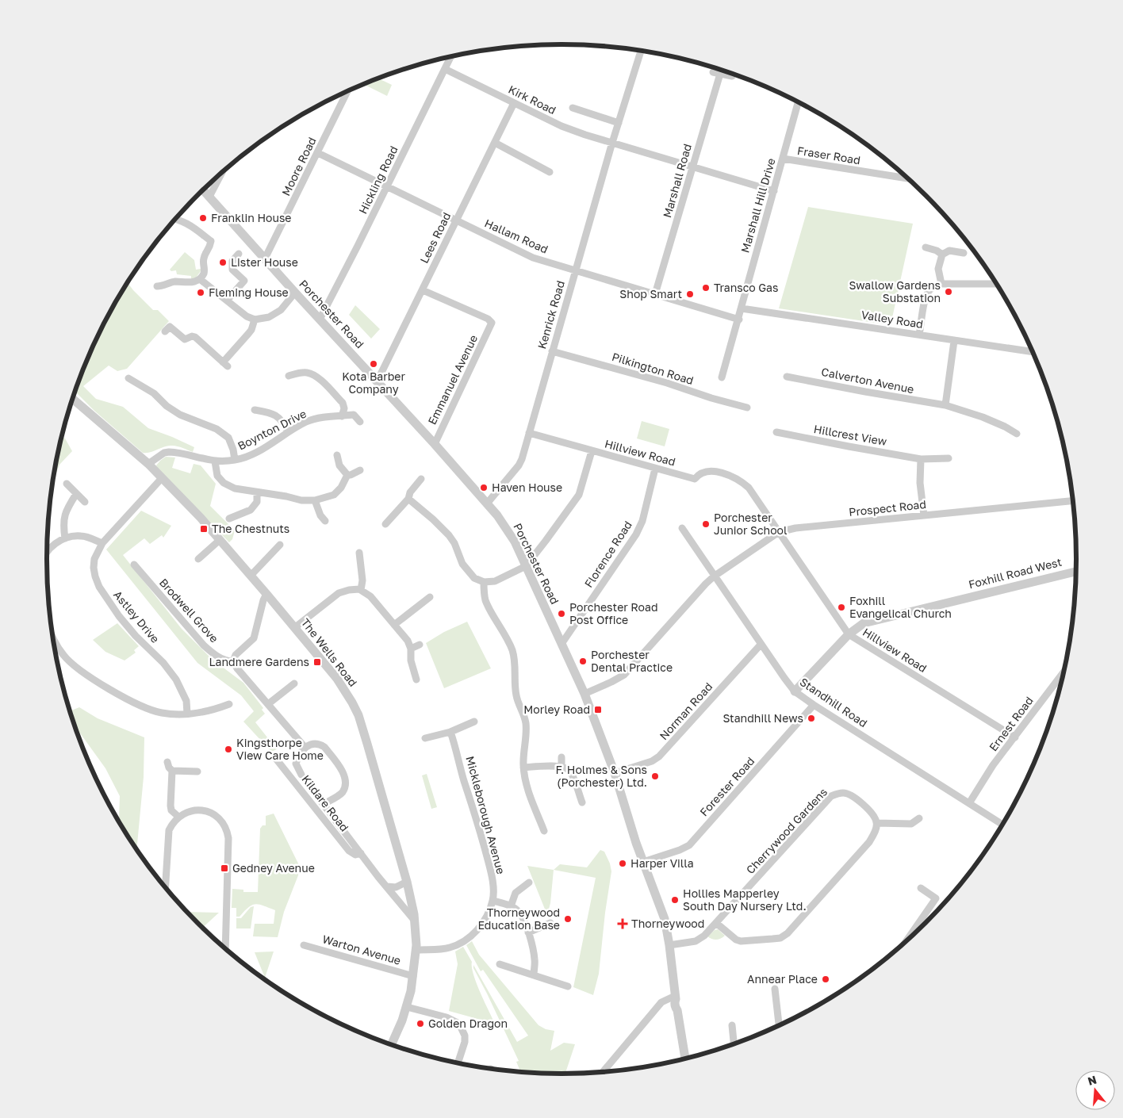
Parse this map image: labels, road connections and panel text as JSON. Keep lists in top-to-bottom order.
{
  "streets": {
    "street": [
      "Kirk Road",
      "Fraser Road",
      "Moore Road",
      "Hickling Road",
      "Marshall Road",
      "Marshall Hill Drive",
      "Hallam Road",
      "Lees Road",
      "Porchester Road",
      "Kenrick Road",
      "Valley Road",
      "Pilkington Road",
      "Emmanuel Avenue",
      "Calverton Avenue",
      "Boynton Drive",
      "Hillcrest View",
      "Hillview Road",
      "Prospect Road",
      "Florence Road",
      "Foxhill Road West",
      "Brodwell Grove",
      "Astley Drive",
      "The Wells Road",
      "Standhill Road",
      "Norman Road",
      "Ernest Road",
      "Forester Road",
      "Kildare Road",
      "Mickleborough Avenue",
      "Cherrywood Gardens",
      "Warton Avenue"
    ]
  },
  "crossings": [
    ["Kirk Road", "Hickling Road"],
    ["Kirk Road", "Marshall Road"],
    ["Kirk Road", "Marshall Hill Drive"],
    ["Kirk Road", "Lees Road"],
    ["Kirk Road", "Kenrick Road"],
    ["Fraser Road", "Marshall Hill Drive"],
    ["Moore Road", "Hallam Road"],
    ["Moore Road", "Porchester Road"],
    ["Hickling Road", "Hallam Road"],
    ["Hickling Road", "Porchester Road"],
    ["Marshall Road", "Hallam Road"],
    ["Marshall Hill Drive", "Hallam Road"],
    ["Marshall Hill Drive", "Valley Road"],
    ["Hallam Road", "Lees Road"],
    ["Hallam Road", "Kenrick Road"],
    ["Lees Road", "Porchester Road"],
    ["Lees Road", "Emmanuel Avenue"],
    ["Porchester Road", "Kenrick Road"],
    ["Porchester Road", "Emmanuel Avenue"],
    ["Porchester Road", "Florence Road"],
    ["Porchester Road", "Norman Road"],
    ["Porchester Road", "Forester Road"],
    ["Porchester Road", "Cherrywood Gardens"],
    ["Kenrick Road", "Pilkington Road"],
    ["Kenrick Road", "Hillview Road"],
    ["Boynton Drive", "The Wells Road"],
    ["Hillview Road", "Prospect Road"],
    ["Hillview Road", "Florence Road"],
    ["Hillview Road", "Foxhill Road West"],
    ["Hillview Road", "Ernest Road"],
    ["Prospect Road", "Standhill Road"],
    ["Foxhill Road West", "Standhill Road"],
    ["Astley Drive", "The Wells Road"],
    ["The Wells Road", "Kildare Road"],
    ["The Wells Road", "Mickleborough Avenue"],
    ["The Wells Road", "Warton Avenue"],
    ["Standhill Road", "Norman Road"],
    ["Standhill Road", "Ernest Road"],
    ["Standhill Road", "Forester Road"]
  ],
  "places": {
    "other": [
      "Franklin House",
      "Lister House",
      "Transco Gas",
      "Swallow Gardens Substation",
      "Fleming House",
      "Shop Smart",
      "Kota Barber Company",
      "Haven House",
      "Porchester Junior School",
      "Foxhill Evangelical Church",
      "Porchester Road Post Office",
      "Porchester Dental Practice",
      "Standhill News",
      "Kingsthorpe View Care Home",
      "F. Holmes & Sons (Porchester) Ltd.",
      "Harper Villa",
      "Hollies Mapperley South Day Nursery Ltd.",
      "Thorneywood Education Base",
      "Annear Place",
      "Golden Dragon"
    ],
    "transit": [
      "The Chestnuts",
      "Landmere Gardens",
      "Morley Road",
      "Gedney Avenue"
    ],
    "health": ["Thorneywood"]
  },
  "north": "top"
}
